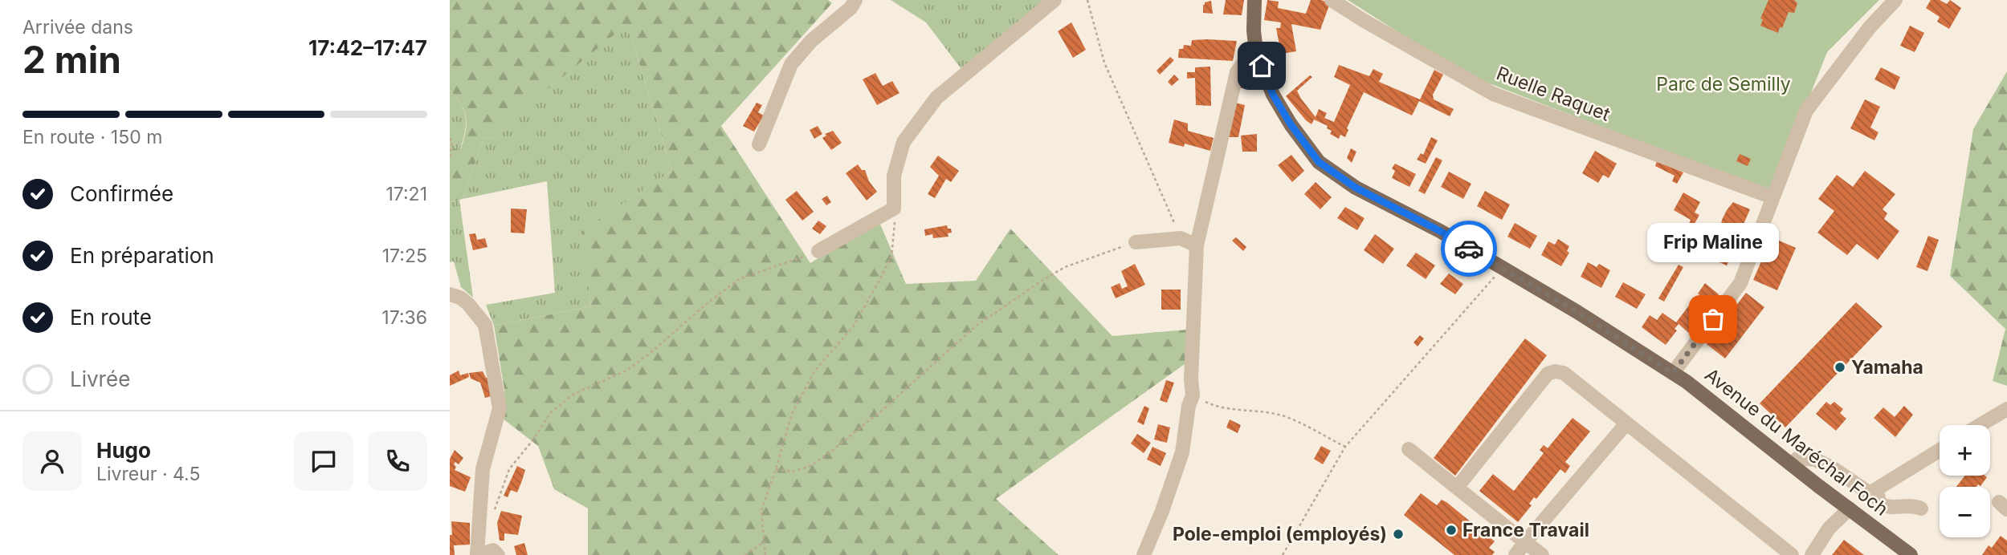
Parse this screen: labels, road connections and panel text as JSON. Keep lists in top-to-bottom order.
{
  "streets": {
    "main road": ["Avenue du Maréchal Foch"],
    "street": ["Ruelle Raquet"]
  },
  "parks": ["Parc de Semilly"],
  "places": [
    "Frip Maline",
    "Yamaha",
    "France Travail",
    "Pole-emploi (employés)"
  ],
  "page": {
    "heading": ["2 min", "Arrivée dans", "17:42–17:47"],
    "panel": ["Hugo", "Livreur · 4.5"],
    "bar": "En route · 150 m",
    "list": [
      ["Confirmée", "17:21"],
      ["En préparation", "17:25"],
      ["En route", "17:36"],
      "Livrée"
    ],
    "bubble": "Frip Maline",
    "map_buttons": ["+", "−"]
  }
}
